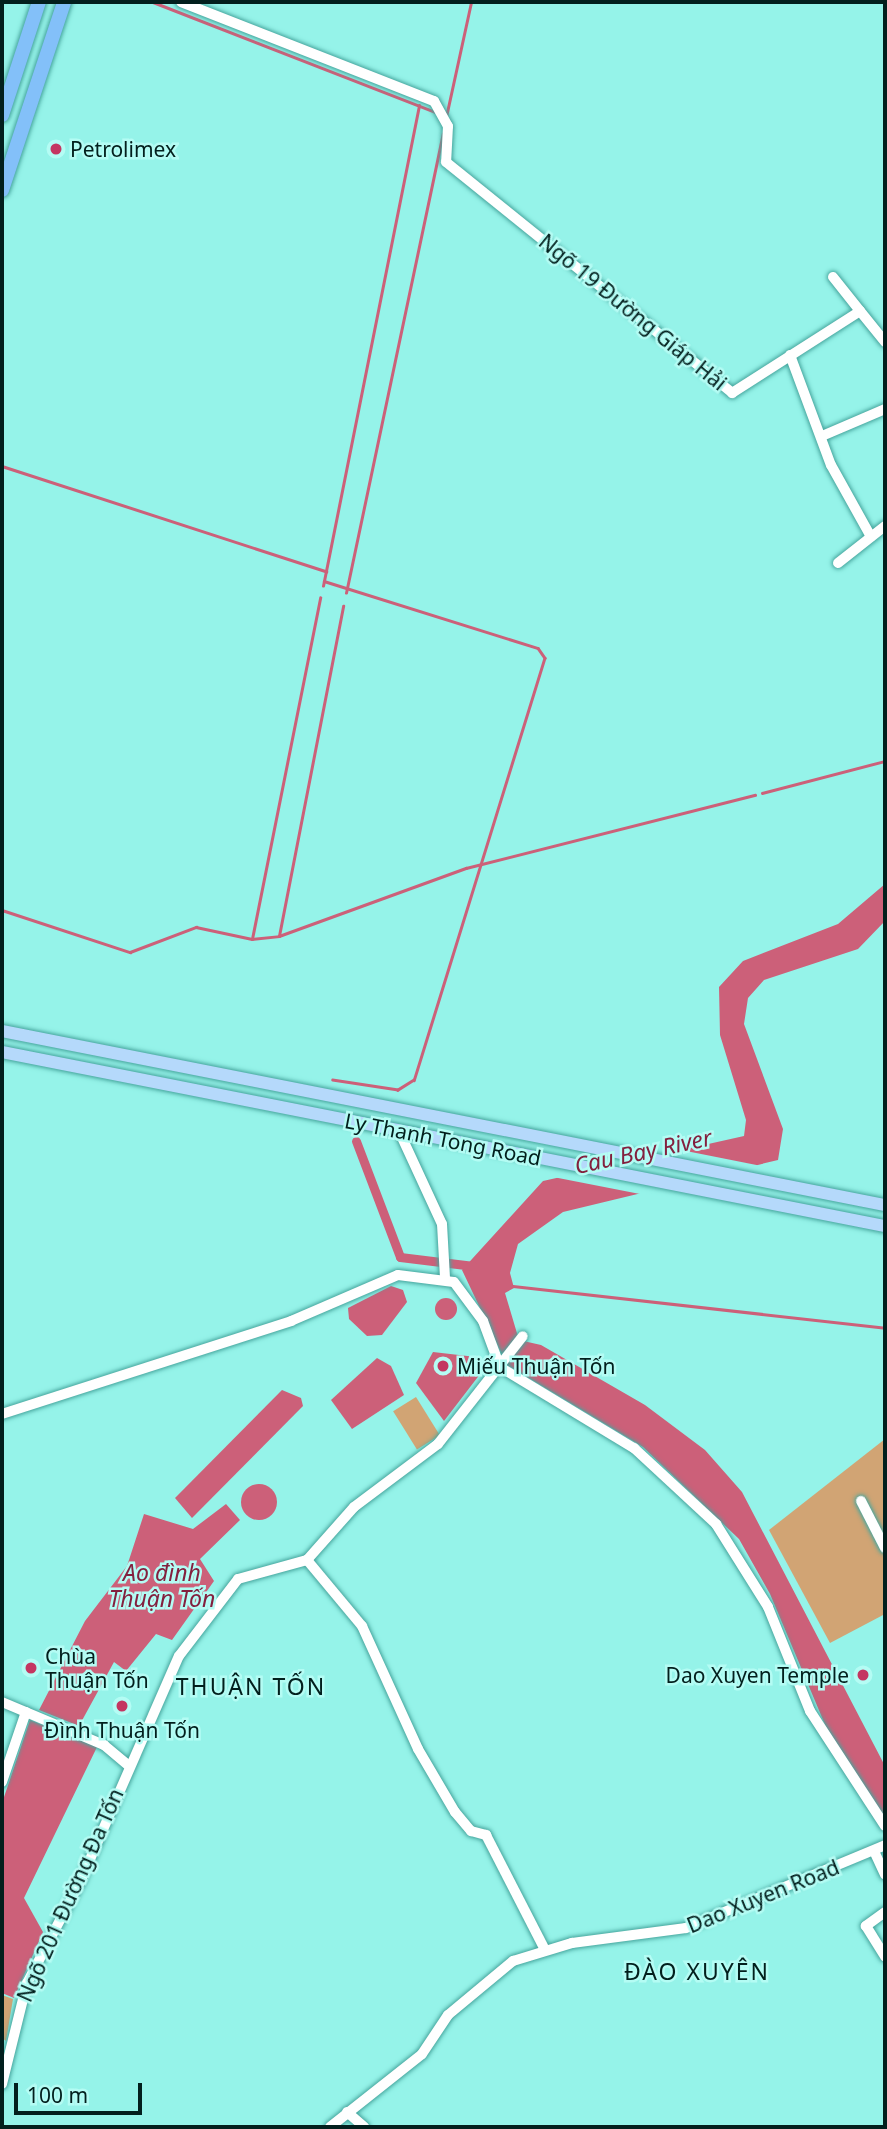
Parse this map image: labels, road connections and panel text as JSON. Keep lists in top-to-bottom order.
{
  "streets": {
    "main road": ["Ly Thanh Tong Road"],
    "street": ["Ngõ 19 Đường Giáp Hải", "Ngõ 201 Đường Đa Tốn", "Dao Xuyen Road"]
  },
  "districts": ["THUẬN TỐN", "ĐÀO XUYÊN"],
  "water": ["Cau Bay River", "Ao đình Thuận Tốn"],
  "places": [
    "Petrolimex",
    "Miếu Thuận Tốn",
    "Chùa Thuận Tốn",
    "Dao Xuyen Temple",
    "Đình Thuận Tốn"
  ],
  "scale_bar": "100 m"
}
